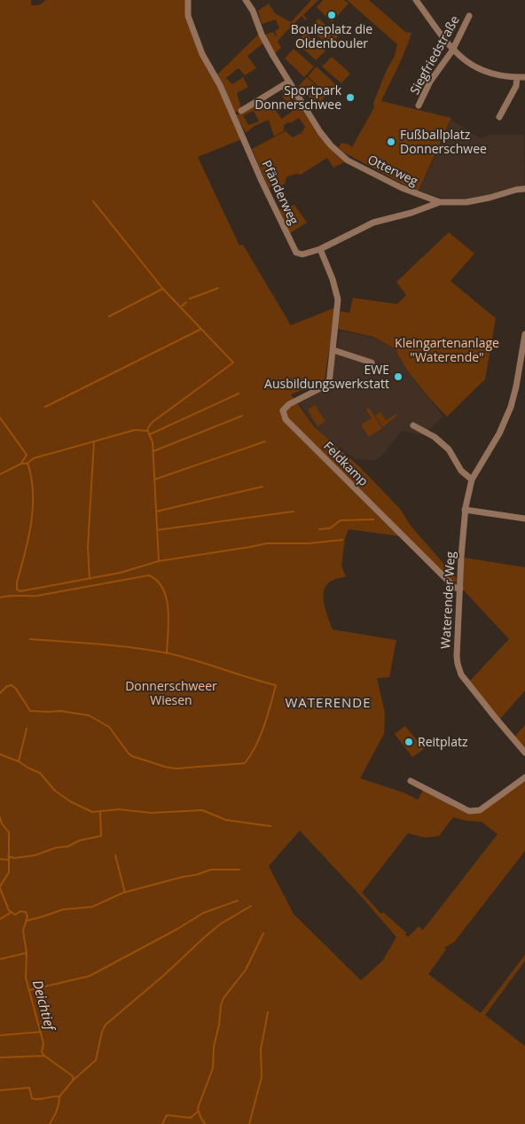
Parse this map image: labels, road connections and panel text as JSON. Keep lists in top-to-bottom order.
{
  "streets": {
    "street": [
      "Siegfriedstraße",
      "Otterweg",
      "Pfänderweg",
      "Feldkamp",
      "Waterender Weg"
    ]
  },
  "crossings": [
    ["Otterweg", "Pfänderweg"],
    ["Pfänderweg", "Feldkamp"],
    ["Feldkamp", "Waterender Weg"]
  ],
  "districts": ["WATERENDE"],
  "water": ["Deichtief"],
  "parks": ["Kleingartenanlage \"Waterende\"", "Donnerschweer Wiesen"],
  "places": [
    "Bouleplatz die Oldenbouler",
    "Sportpark Donnerschwee",
    "Fußballplatz Donnerschwee",
    "EWE Ausbildungswerkstatt",
    "Reitplatz"
  ]
}
